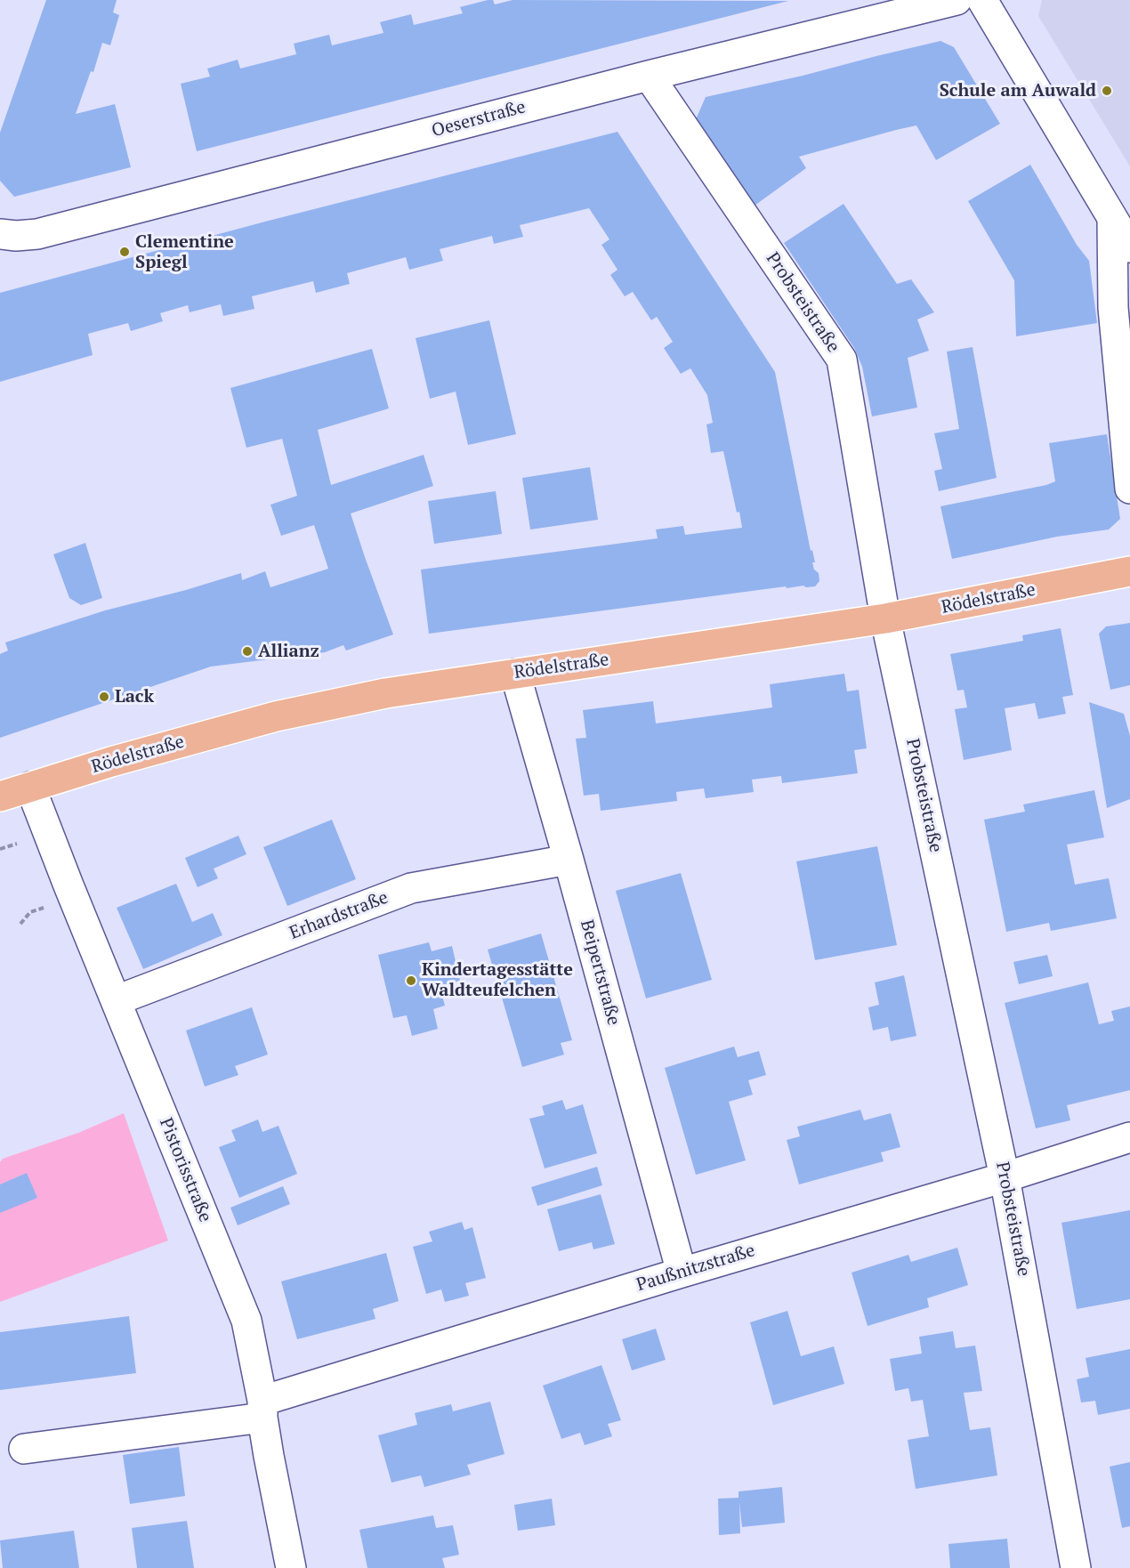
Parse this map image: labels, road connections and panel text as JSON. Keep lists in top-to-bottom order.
{
  "streets": {
    "main road": ["Rödelstraße"],
    "street": [
      "Oeserstraße",
      "Probsteistraße",
      "Erhardstraße",
      "Beipertstraße",
      "Pistorisstraße",
      "Paußnitzstraße"
    ]
  },
  "crossings": [
    ["Oeserstraße", "Probsteistraße"],
    ["Probsteistraße", "Rödelstraße"],
    ["Probsteistraße", "Paußnitzstraße"],
    ["Rödelstraße", "Beipertstraße"],
    ["Rödelstraße", "Pistorisstraße"],
    ["Erhardstraße", "Beipertstraße"],
    ["Erhardstraße", "Pistorisstraße"],
    ["Beipertstraße", "Paußnitzstraße"],
    ["Pistorisstraße", "Paußnitzstraße"]
  ],
  "places": [
    "Schule am Auwald",
    "Clementine Spiegl",
    "Allianz",
    "Lack",
    "Kindertagesstätte Waldteufelchen"
  ]
}
